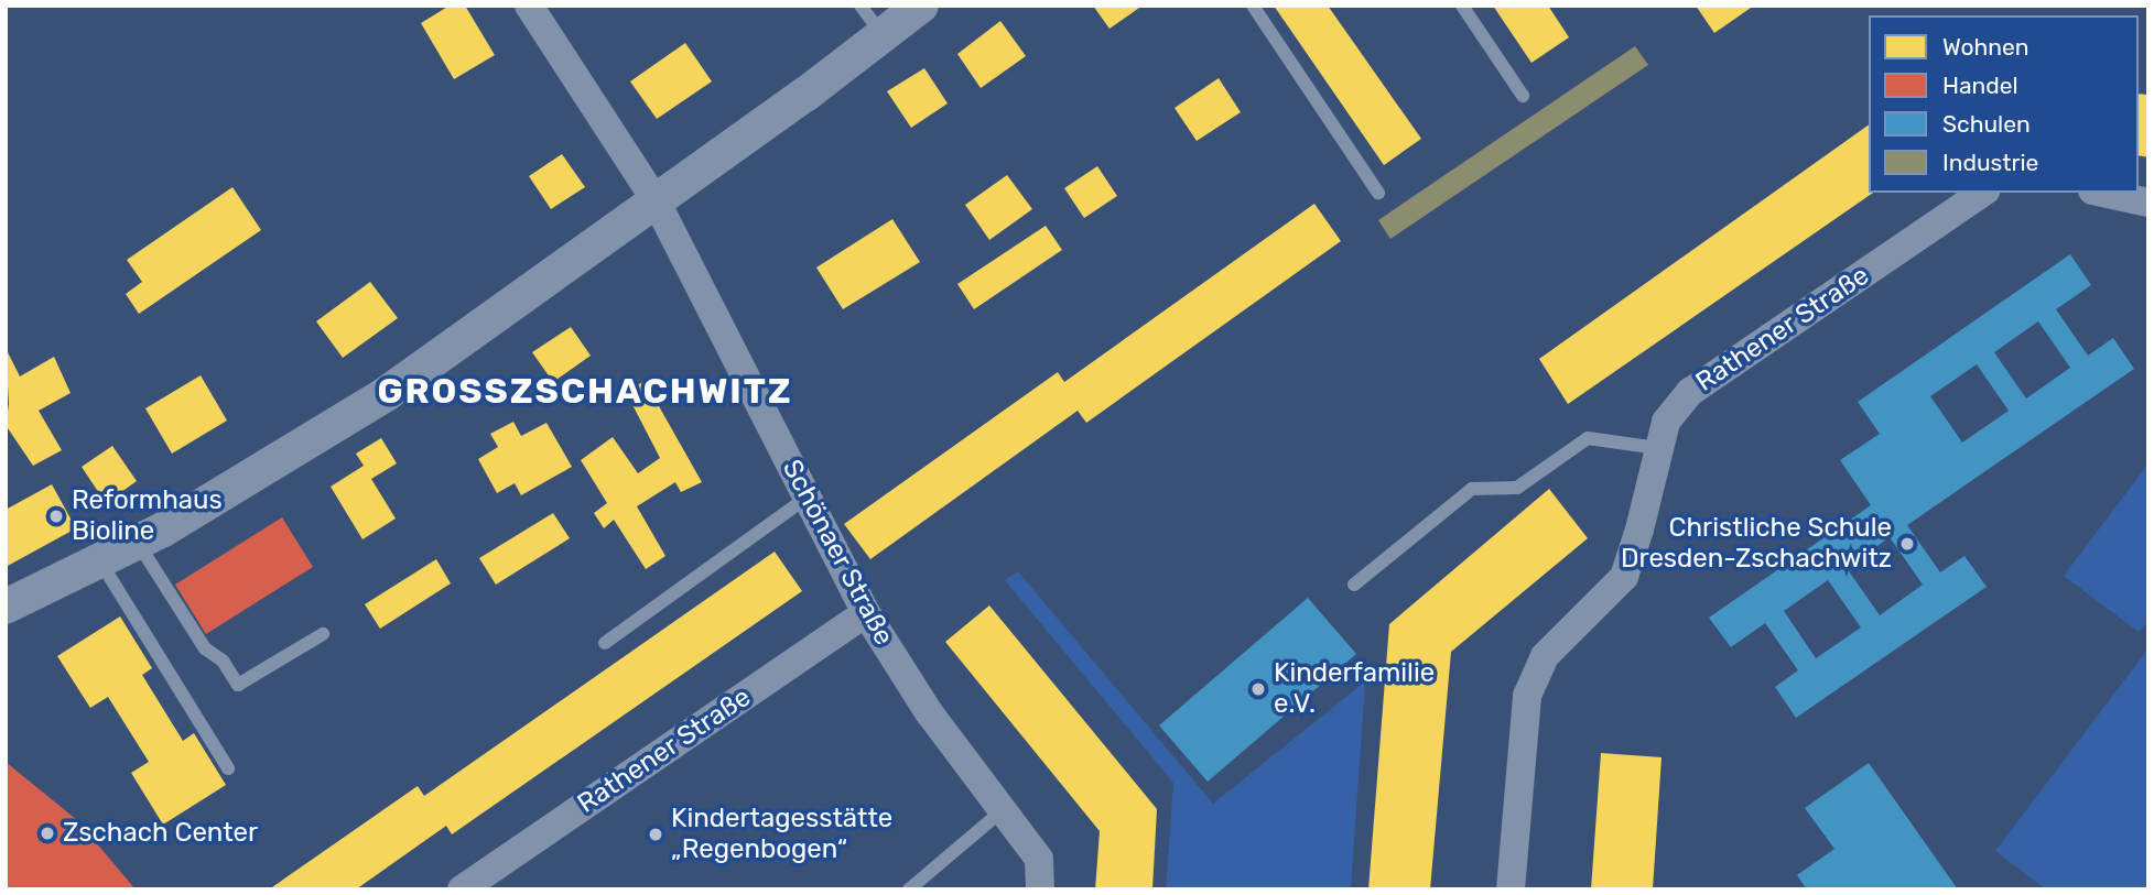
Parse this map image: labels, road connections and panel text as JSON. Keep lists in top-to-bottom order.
{
  "streets": {
    "street": ["Rathener Straße", "Schönaer Straße"]
  },
  "crossings": [
    ["Rathener Straße", "Schönaer Straße"]
  ],
  "districts": ["GROSSZSCHACHWITZ"],
  "places": [
    "Reformhaus Bioline",
    "Christliche Schule Dresden-Zschachwitz",
    "Kinderfamilie e.V.",
    "Zschach Center",
    "Kindertagesstätte „Regenbogen“"
  ],
  "legend": [
    "Wohnen",
    "Handel",
    "Schulen",
    "Industrie"
  ]
}
